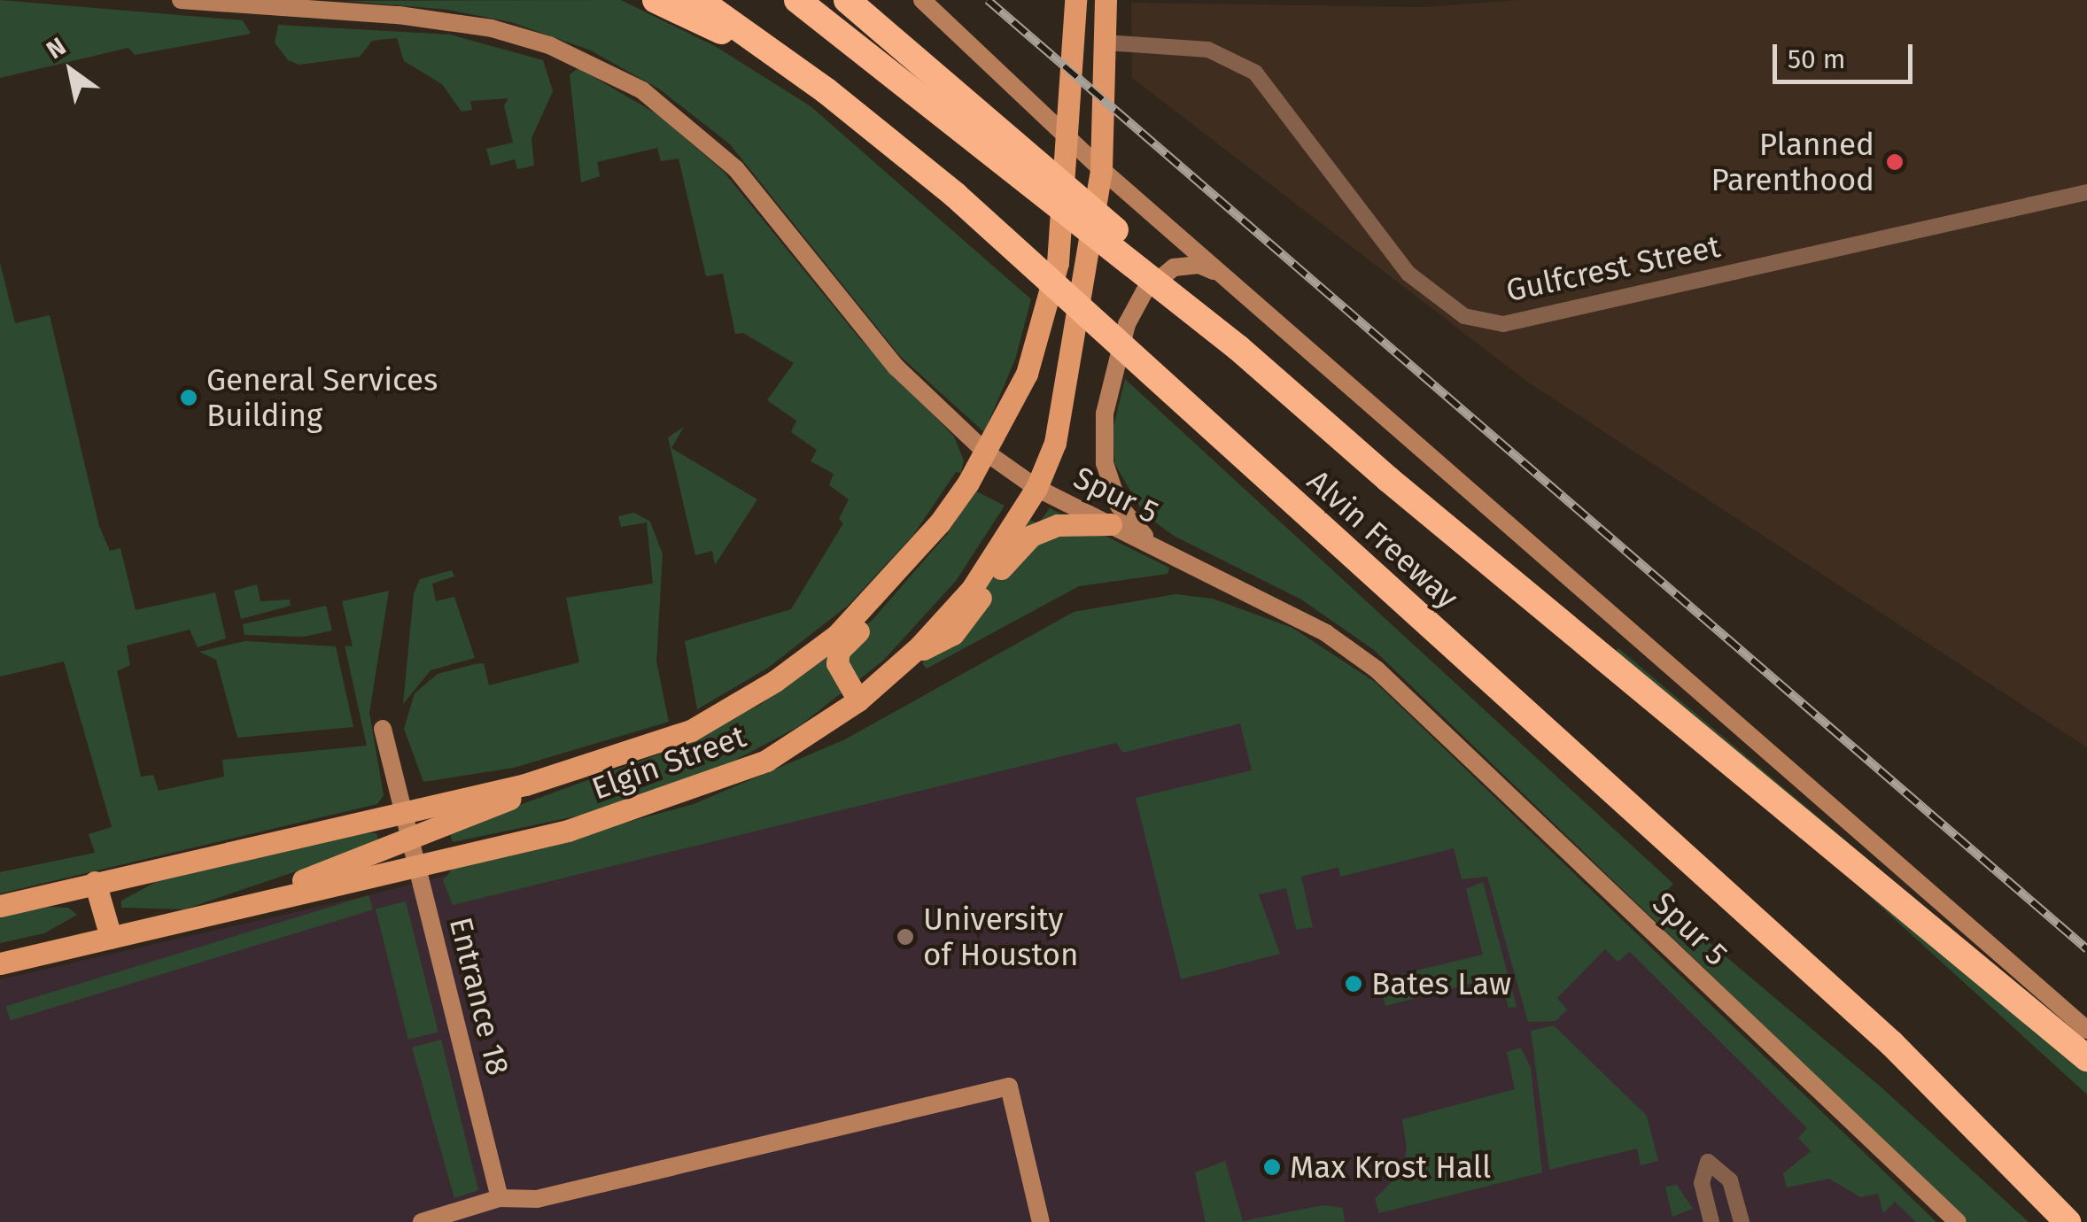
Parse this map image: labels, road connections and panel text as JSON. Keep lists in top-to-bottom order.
{
  "streets": {
    "highway": ["Spur 5", "Alvin Freeway"],
    "main road": ["Elgin Street", "Entrance 18"],
    "street": ["Gulfcrest Street"]
  },
  "crossings": [
    ["Gulfcrest Street", "Elgin Street"],
    ["Spur 5", "Elgin Street"],
    ["Elgin Street", "Entrance 18"]
  ],
  "places": [
    "Planned Parenthood",
    "General Services Building",
    "University of Houston",
    "Bates Law",
    "Max Krost Hall"
  ],
  "scale_bar": "50 m",
  "north": "top left"
}
